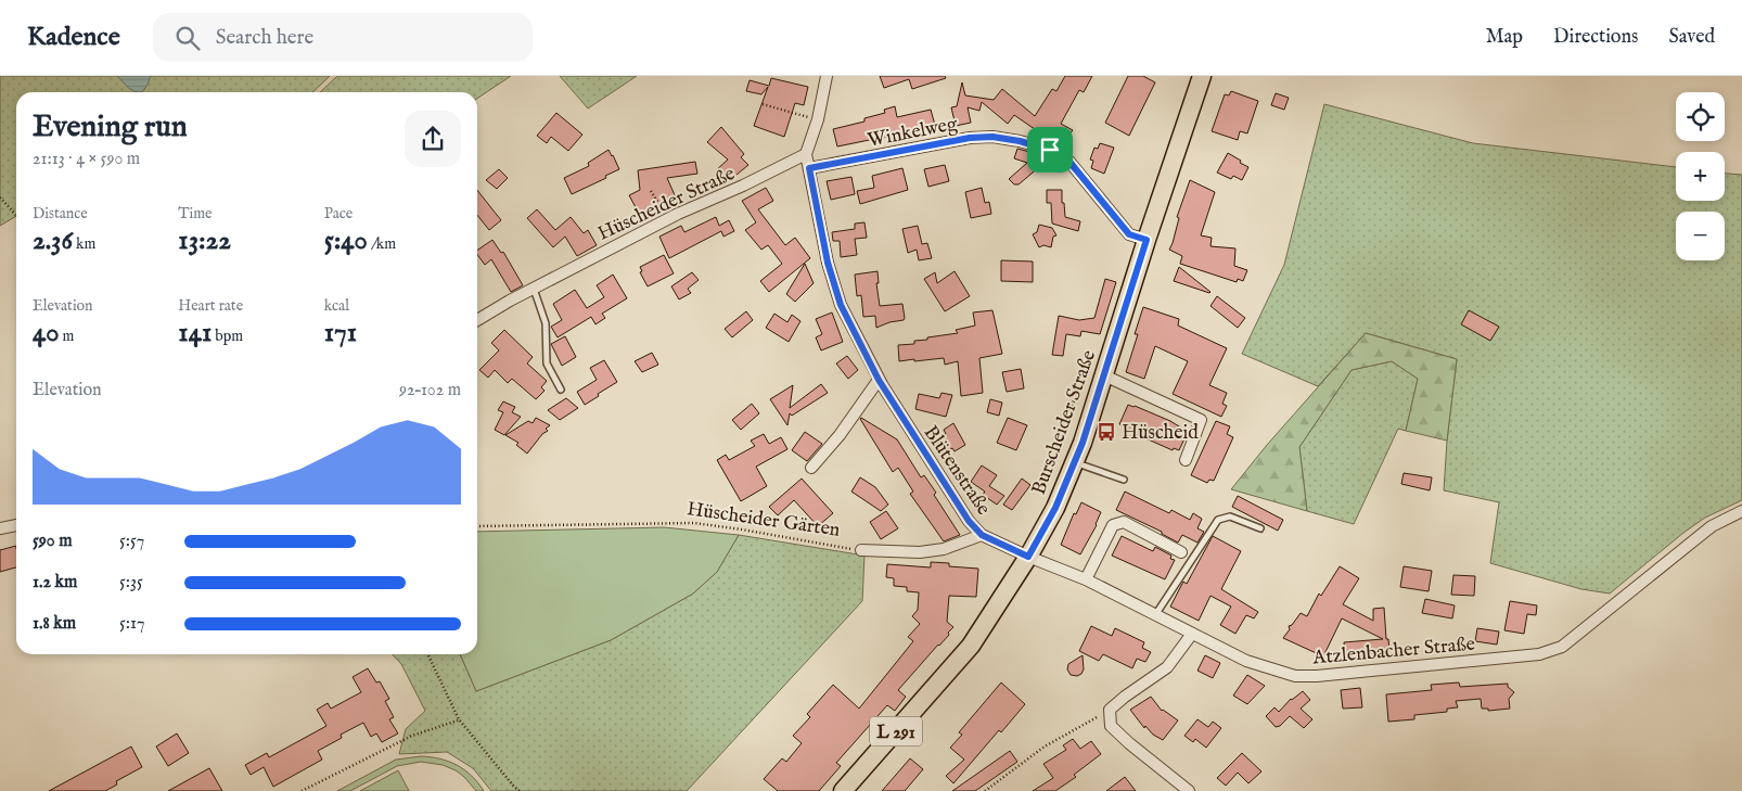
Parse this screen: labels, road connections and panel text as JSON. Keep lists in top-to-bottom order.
{
  "streets": {
    "main road": ["Burscheider Straße", "L 291"],
    "street": [
      "Winkelweg",
      "Hüscheider Straße",
      "Blütenstraße",
      "Hüscheider Gärten",
      "Atzlenbacher Straße"
    ]
  },
  "crossings": [
    ["Winkelweg", "Burscheider Straße"],
    ["Winkelweg", "Blütenstraße"],
    ["Hüscheider Straße", "Blütenstraße"],
    ["Burscheider Straße", "Blütenstraße"],
    ["Burscheider Straße", "Atzlenbacher Straße"],
    ["Blütenstraße", "Hüscheider Gärten"],
    ["Blütenstraße", "Atzlenbacher Straße"]
  ],
  "places": {
    "bus stop": ["Hüscheid"]
  },
  "page": {
    "header": "Kadence",
    "search": "Search here",
    "nav": ["Map", "Directions", "Saved"],
    "map_buttons": ["+", "−"],
    "heading": ["Evening run", "21:13 · 4 × 590 m"],
    "stats": [
      ["Distance", "2.36 km"],
      ["Time", "13:22"],
      ["Pace", "5:40 /km"],
      ["Elevation", "40 m"],
      ["Heart rate", "141 bpm"],
      ["kcal", "171"]
    ],
    "chart": ["Elevation", "92–102 m"],
    "list": [
      {
        "name": "590 m",
        "note": "5:57"
      },
      {
        "name": "1.2 km",
        "note": "5:35"
      },
      {
        "name": "1.8 km",
        "note": "5:17"
      }
    ]
  }
}
